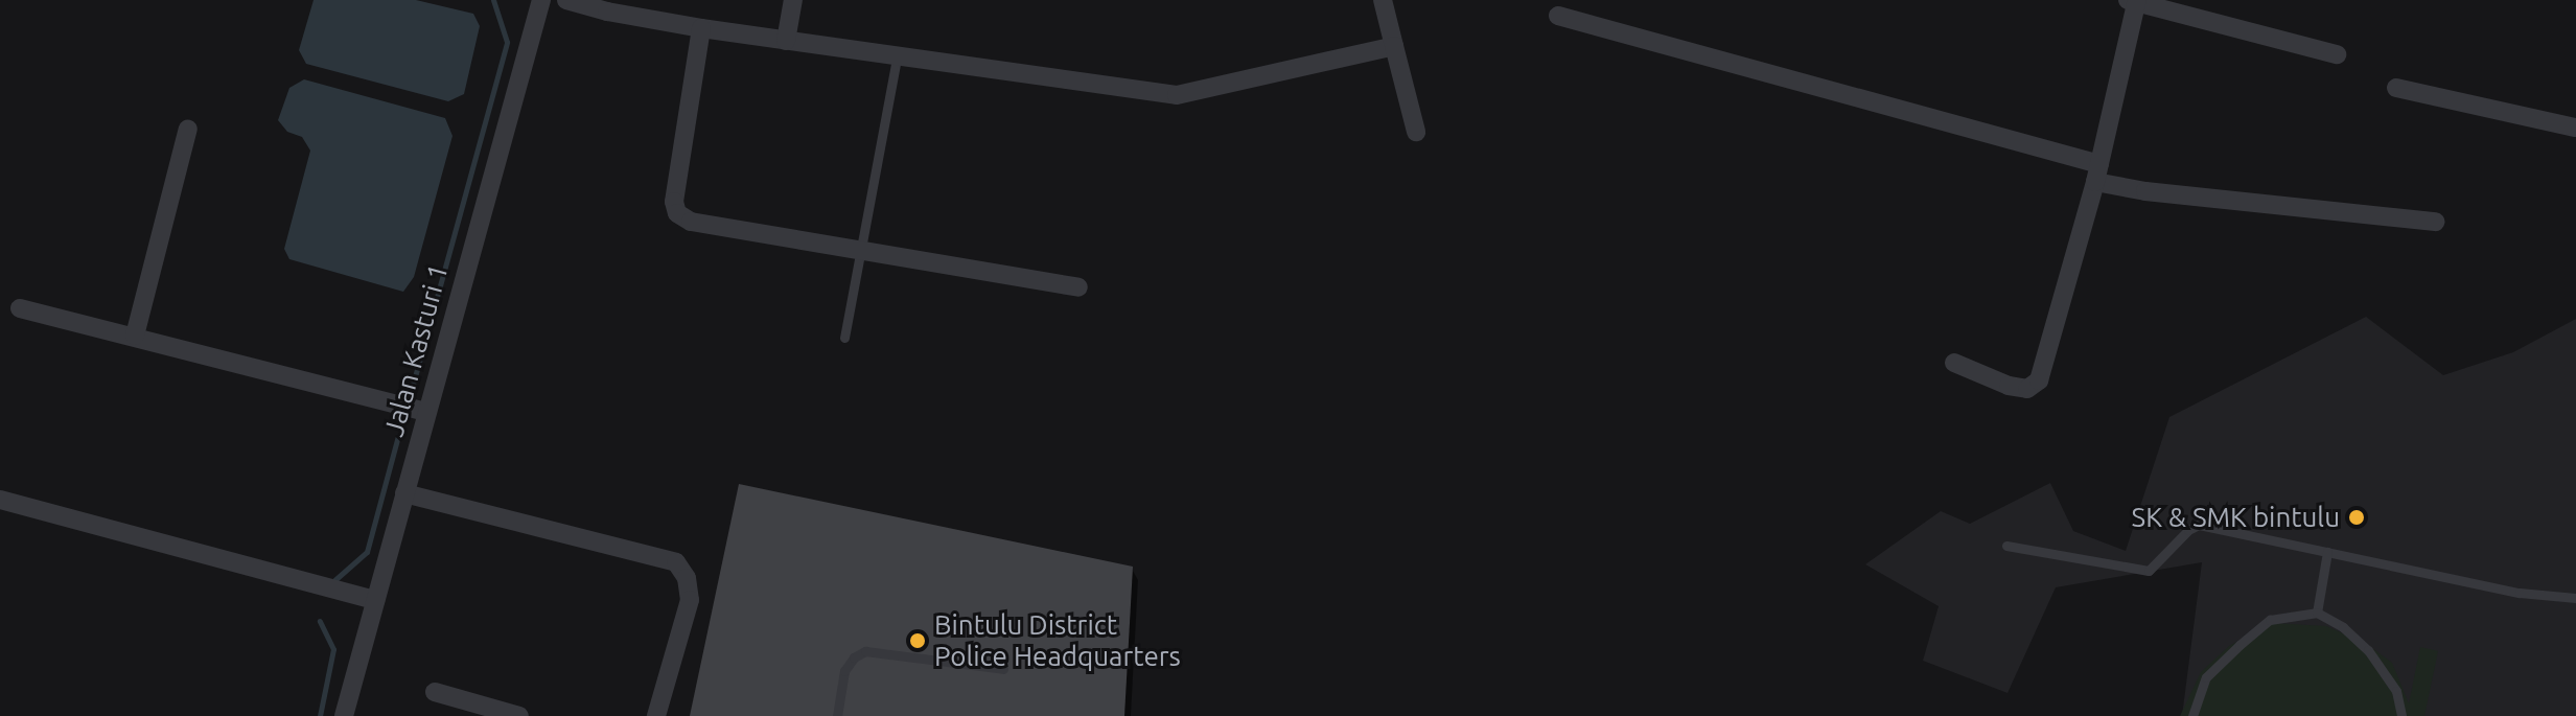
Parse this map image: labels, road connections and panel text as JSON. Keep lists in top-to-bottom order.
{
  "streets": {
    "street": ["Jalan Kasturi 1"]
  },
  "places": ["SK & SMK bintulu", "Bintulu District Police Headquarters"]
}
